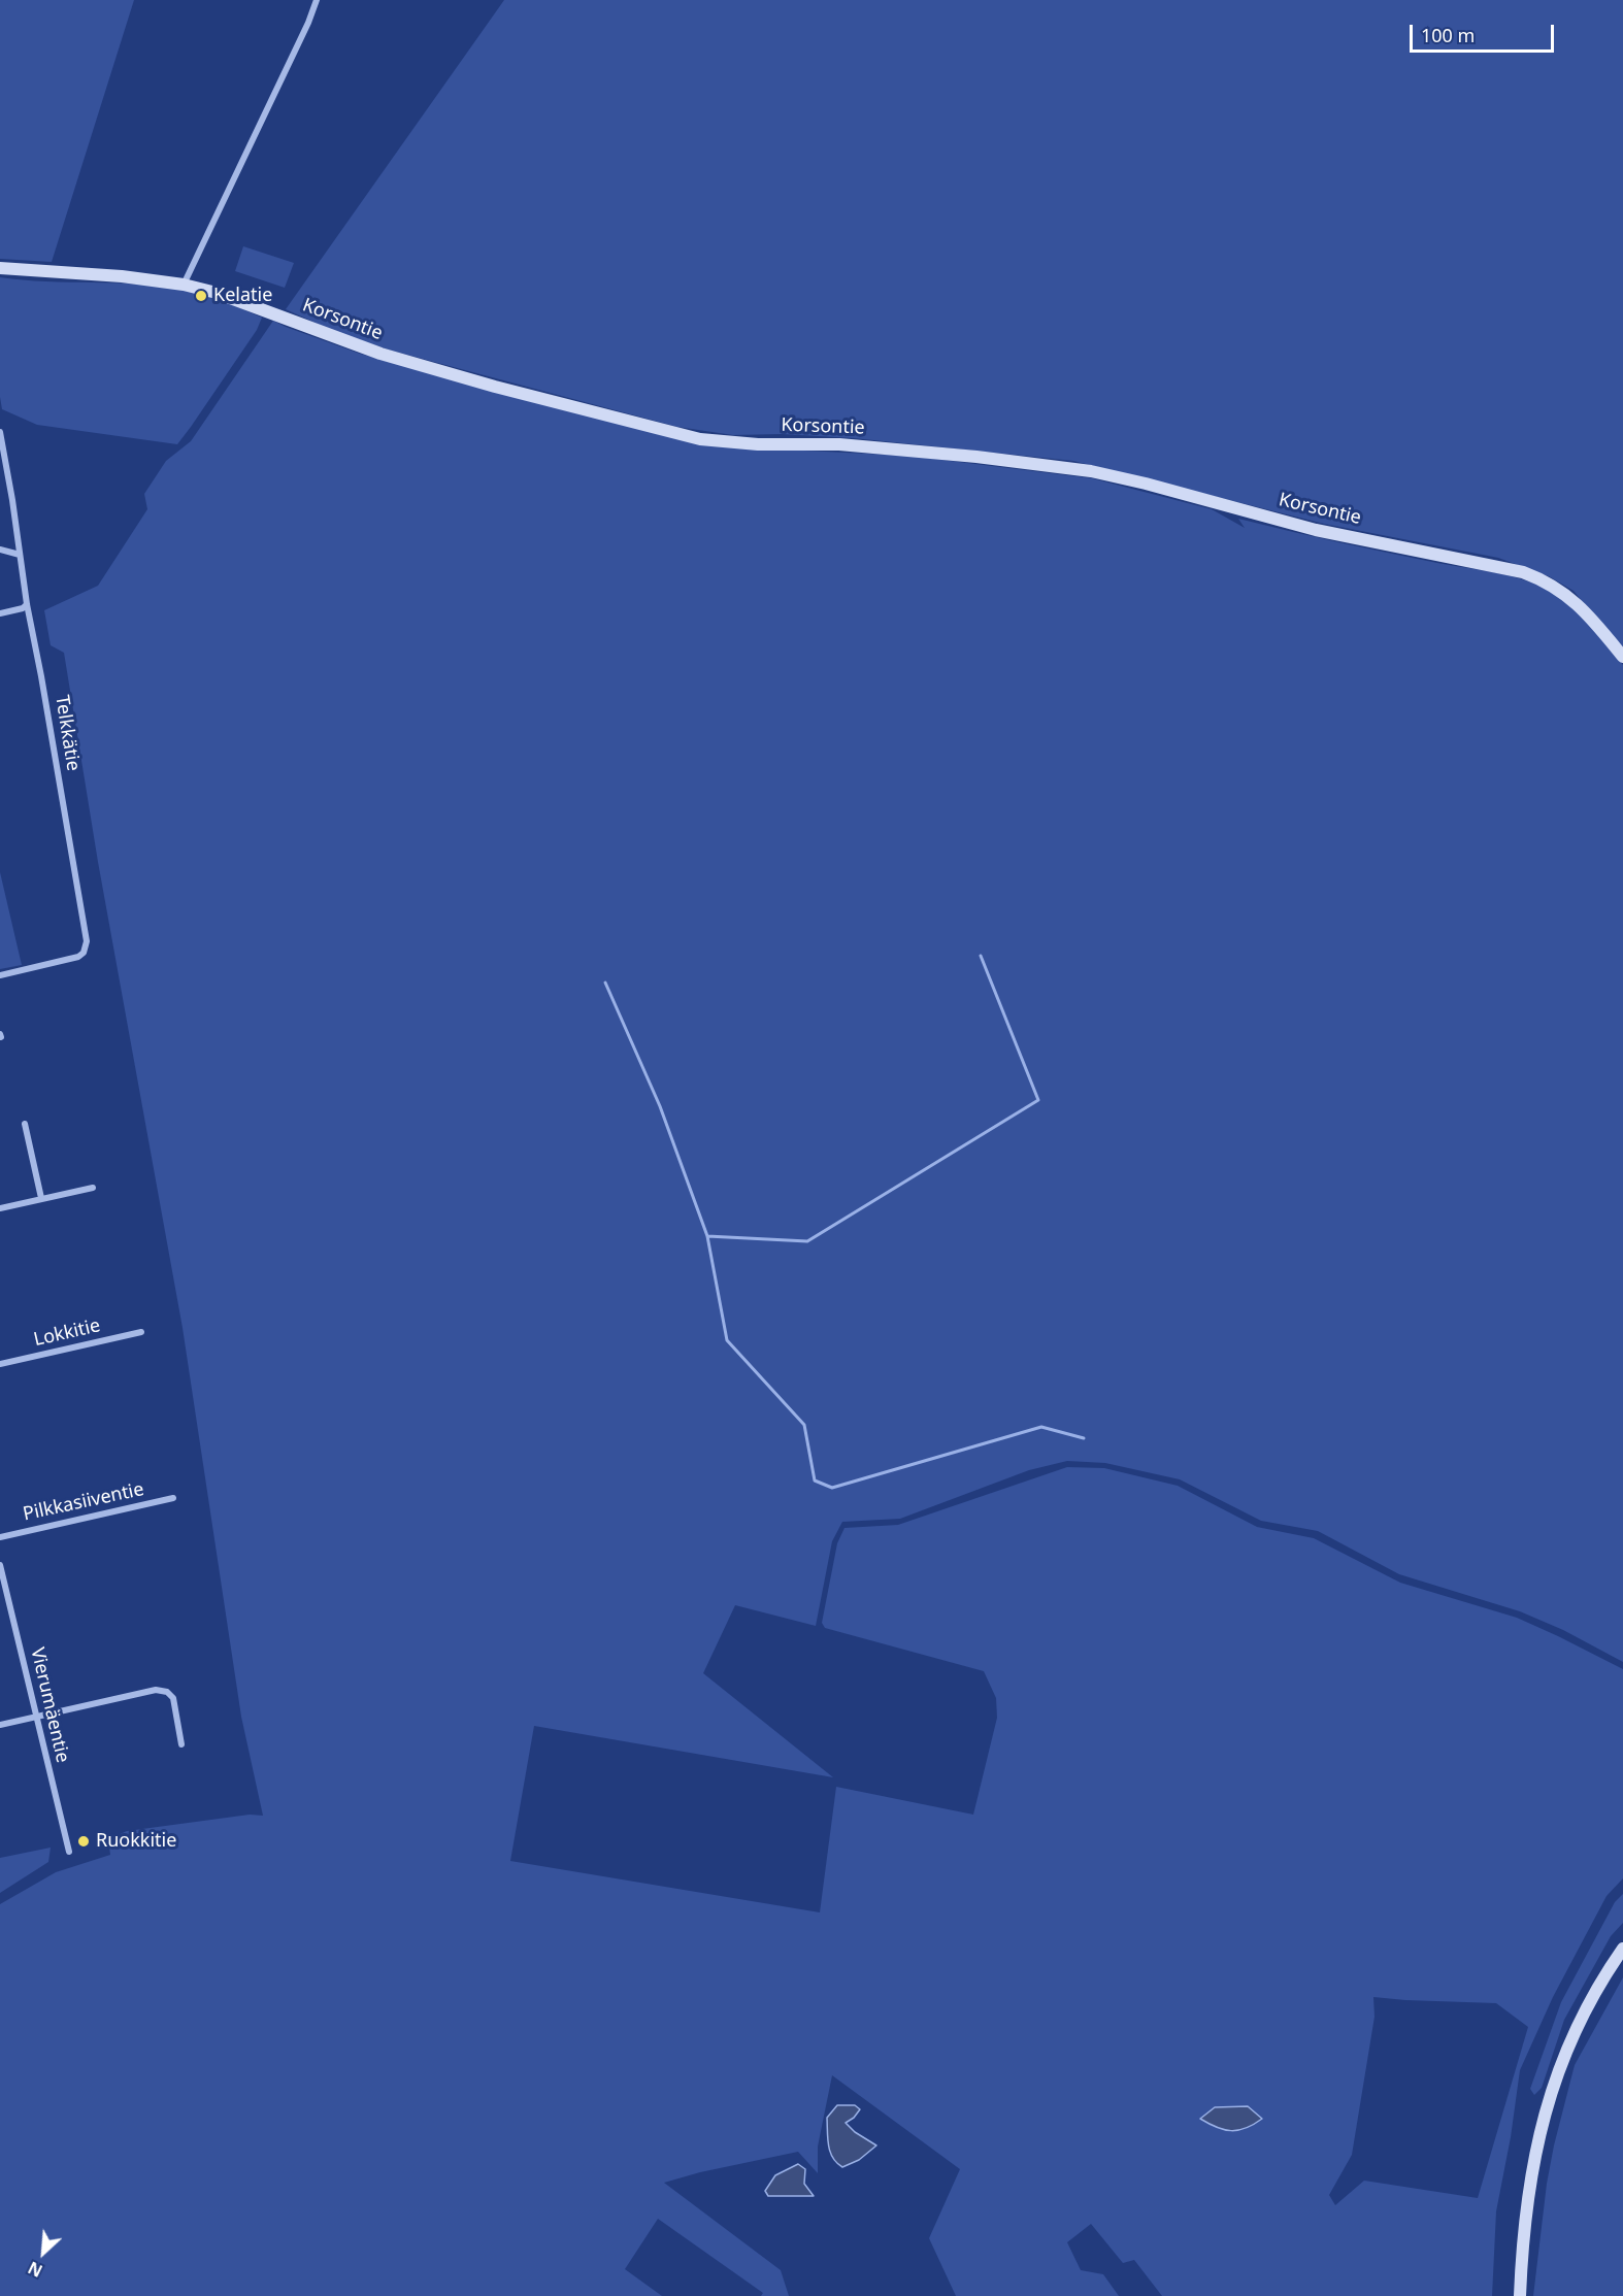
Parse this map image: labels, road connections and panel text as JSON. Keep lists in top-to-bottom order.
{
  "streets": {
    "main road": ["Korsontie"],
    "street": [
      "Telkkätie",
      "Lokkitie",
      "Pilkkasiiventie",
      "Vierumäentie"
    ]
  },
  "places": ["Kelatie", "Ruokkitie"],
  "scale_bar": "100 m",
  "north": "bottom left"
}
